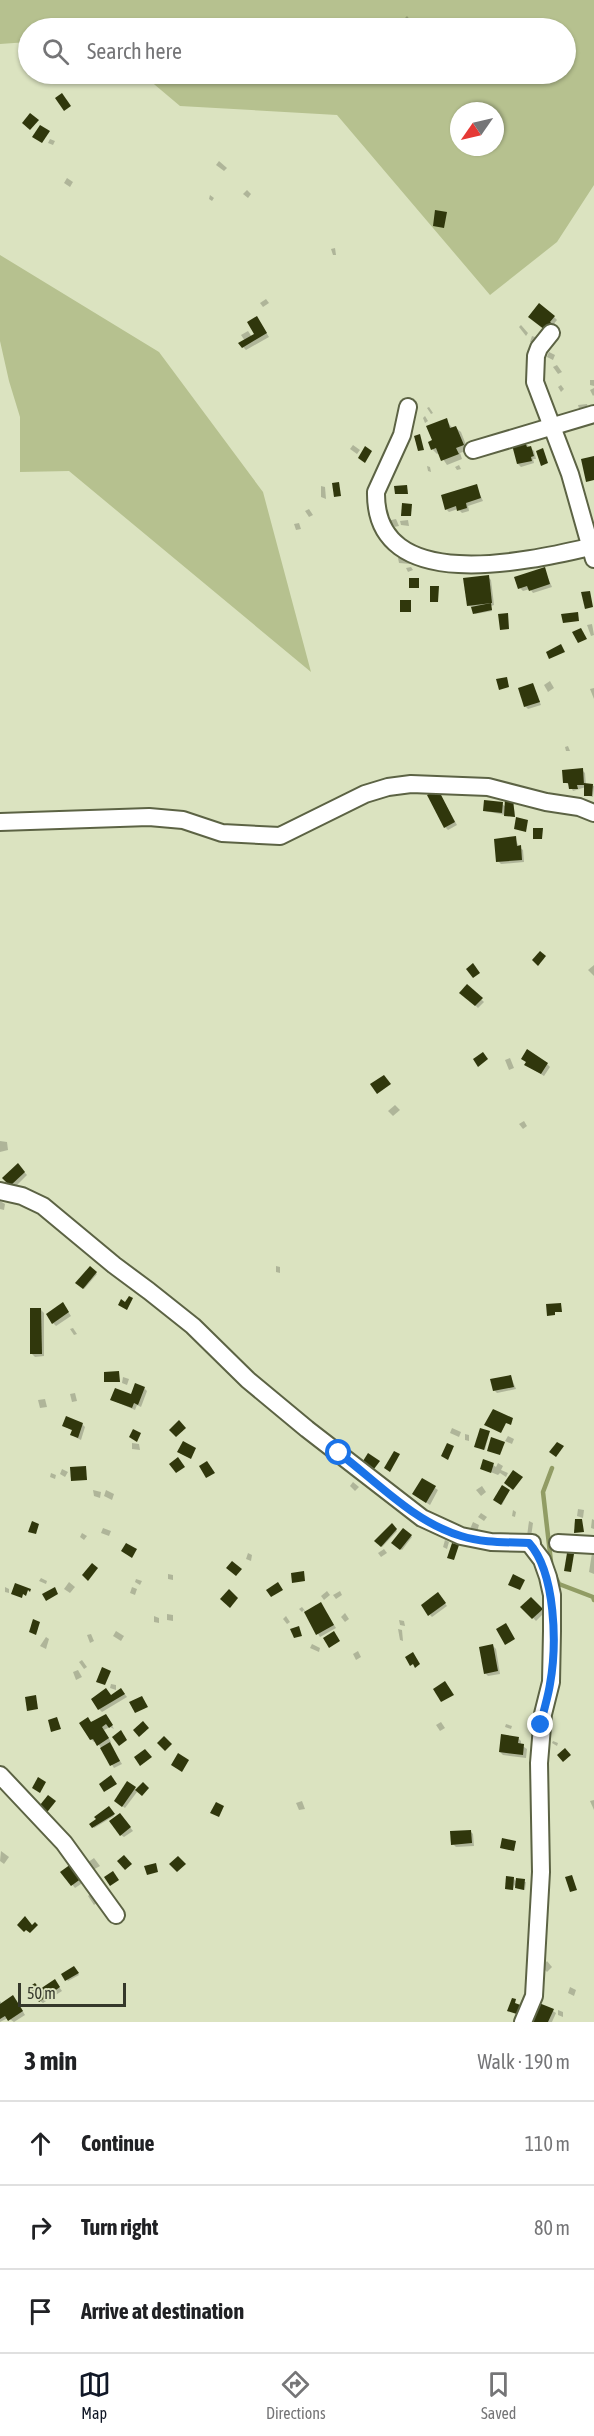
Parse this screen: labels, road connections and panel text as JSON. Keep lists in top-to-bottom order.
{
  "scale_bar": "50 m",
  "north": "bottom left",
  "page": {
    "search": "Search here",
    "scale": "50 m",
    "heading": ["3 min", "Walk · 190 m"],
    "list": [
      ["Continue", "110 m"],
      ["Turn right", "80 m"],
      "Arrive at destination"
    ],
    "nav": ["Map", "Directions", "Saved"]
  }
}
